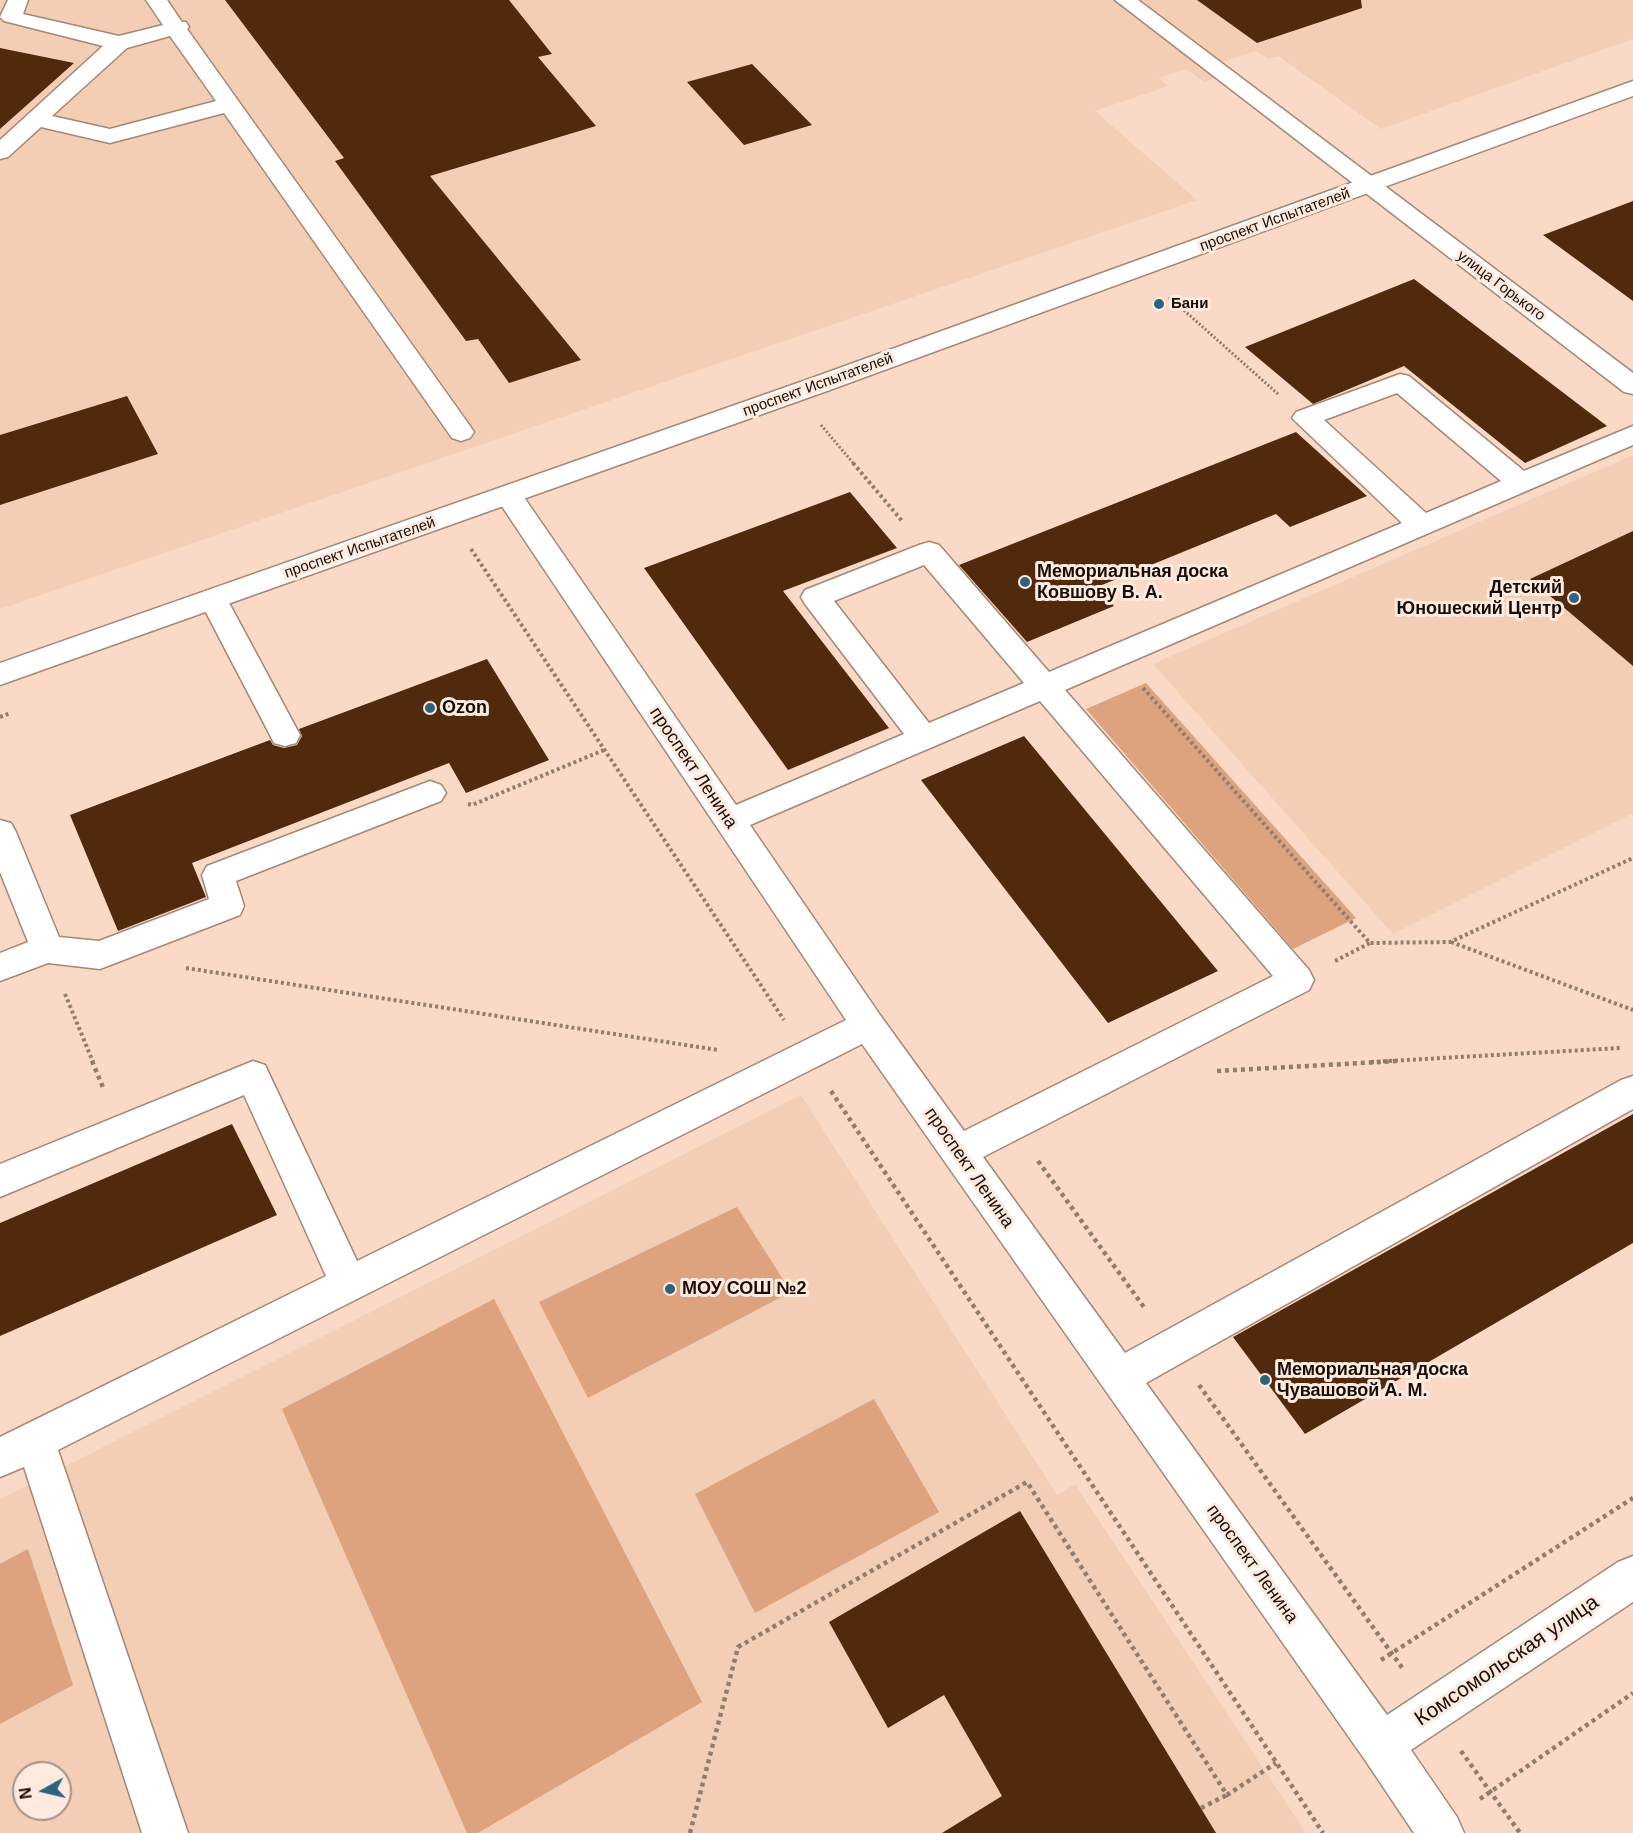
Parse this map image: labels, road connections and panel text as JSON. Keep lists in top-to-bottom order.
{
  "streets": {
    "street": [
      "проспект Испытателей",
      "улица Горького",
      "проспект Ленина",
      "Комсомольская улица"
    ]
  },
  "crossings": [
    ["проспект Испытателей", "улица Горького"],
    ["проспект Испытателей", "проспект Ленина"],
    ["проспект Ленина", "Комсомольская улица"]
  ],
  "places": [
    "Бани",
    "Мемориальная доска Ковшову В. А.",
    "Детский Юношеский Центр",
    "Ozon",
    "МОУ СОШ №2",
    "Мемориальная доска Чувашовой А. М."
  ],
  "north": "left"
}
